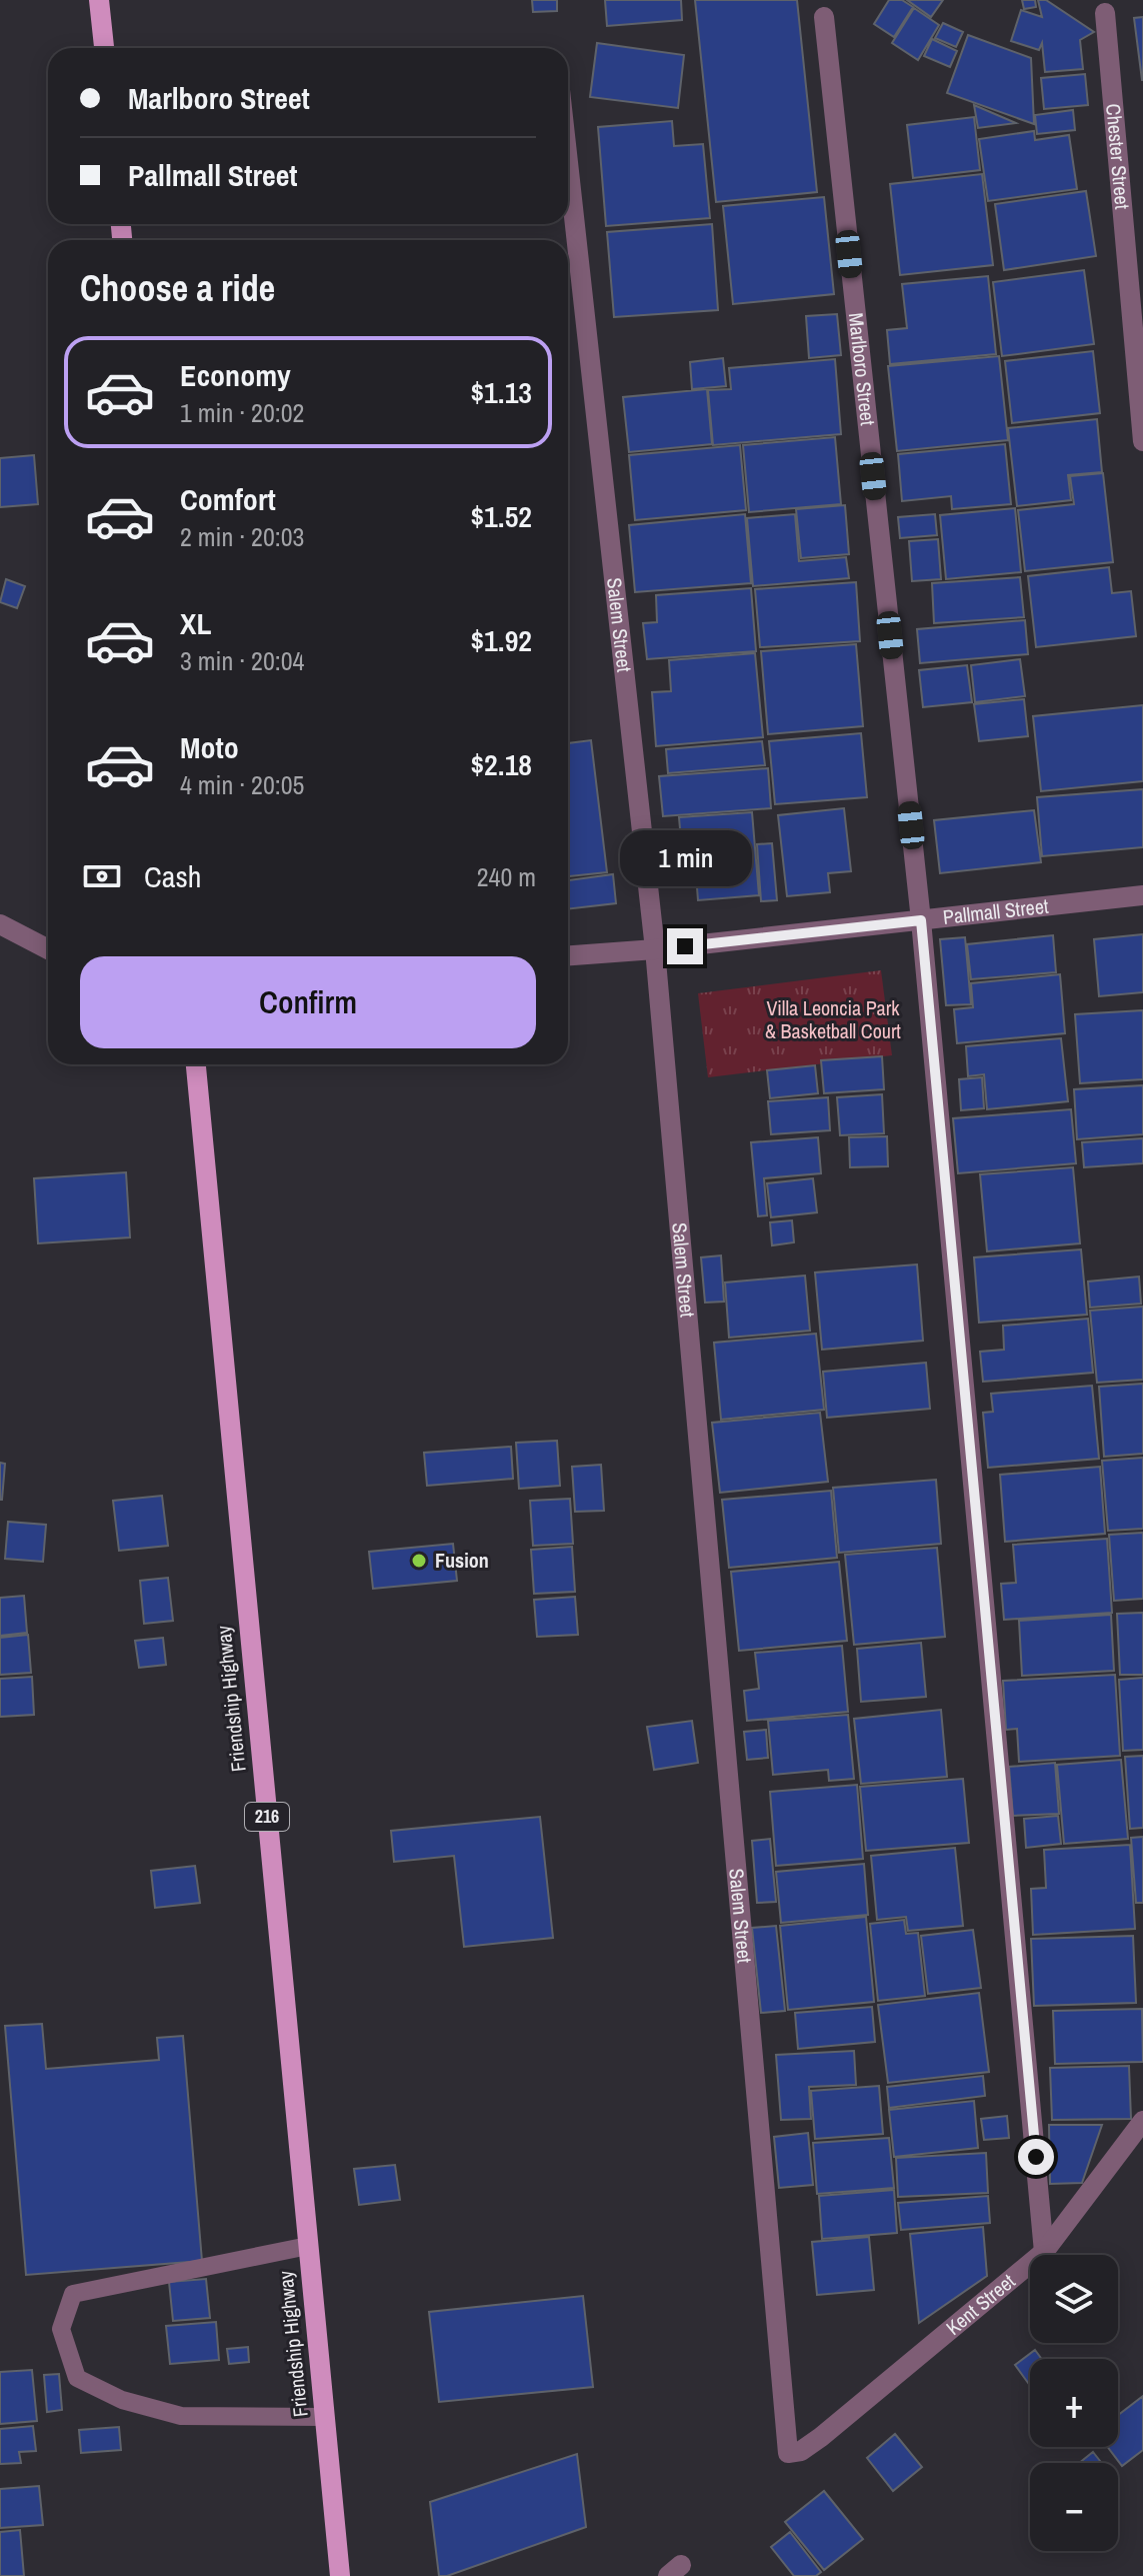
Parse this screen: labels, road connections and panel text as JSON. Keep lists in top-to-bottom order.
{
  "streets": {
    "main road": ["Friendship Highway", "216"],
    "street": [
      "Chester Street",
      "Marlboro Street",
      "Salem Street",
      "Pallmall Street",
      "Kent Street"
    ]
  },
  "crossings": [
    ["Marlboro Street", "Pallmall Street"],
    ["Marlboro Street", "Kent Street"],
    ["Salem Street", "Pallmall Street"],
    ["Salem Street", "Kent Street"]
  ],
  "parks": ["Villa Leoncia Park & Basketball Court"],
  "places": ["Fusion"],
  "page": {
    "banner": ["Marlboro Street", "Pallmall Street"],
    "heading": "Choose a ride",
    "list": [
      {
        "name": "Economy",
        "note": "1 min · 20:02",
        "value": "$1.13"
      },
      {
        "name": "Comfort",
        "note": "2 min · 20:03",
        "value": "$1.52"
      },
      {
        "name": "XL",
        "note": "3 min · 20:04",
        "value": "$1.92"
      },
      {
        "name": "Moto",
        "note": "4 min · 20:05",
        "value": "$2.18"
      }
    ],
    "bubble": "1 min",
    "pay": ["Cash", "240 m"],
    "buttons": "Confirm",
    "map_buttons": ["+", "−"]
  }
}
